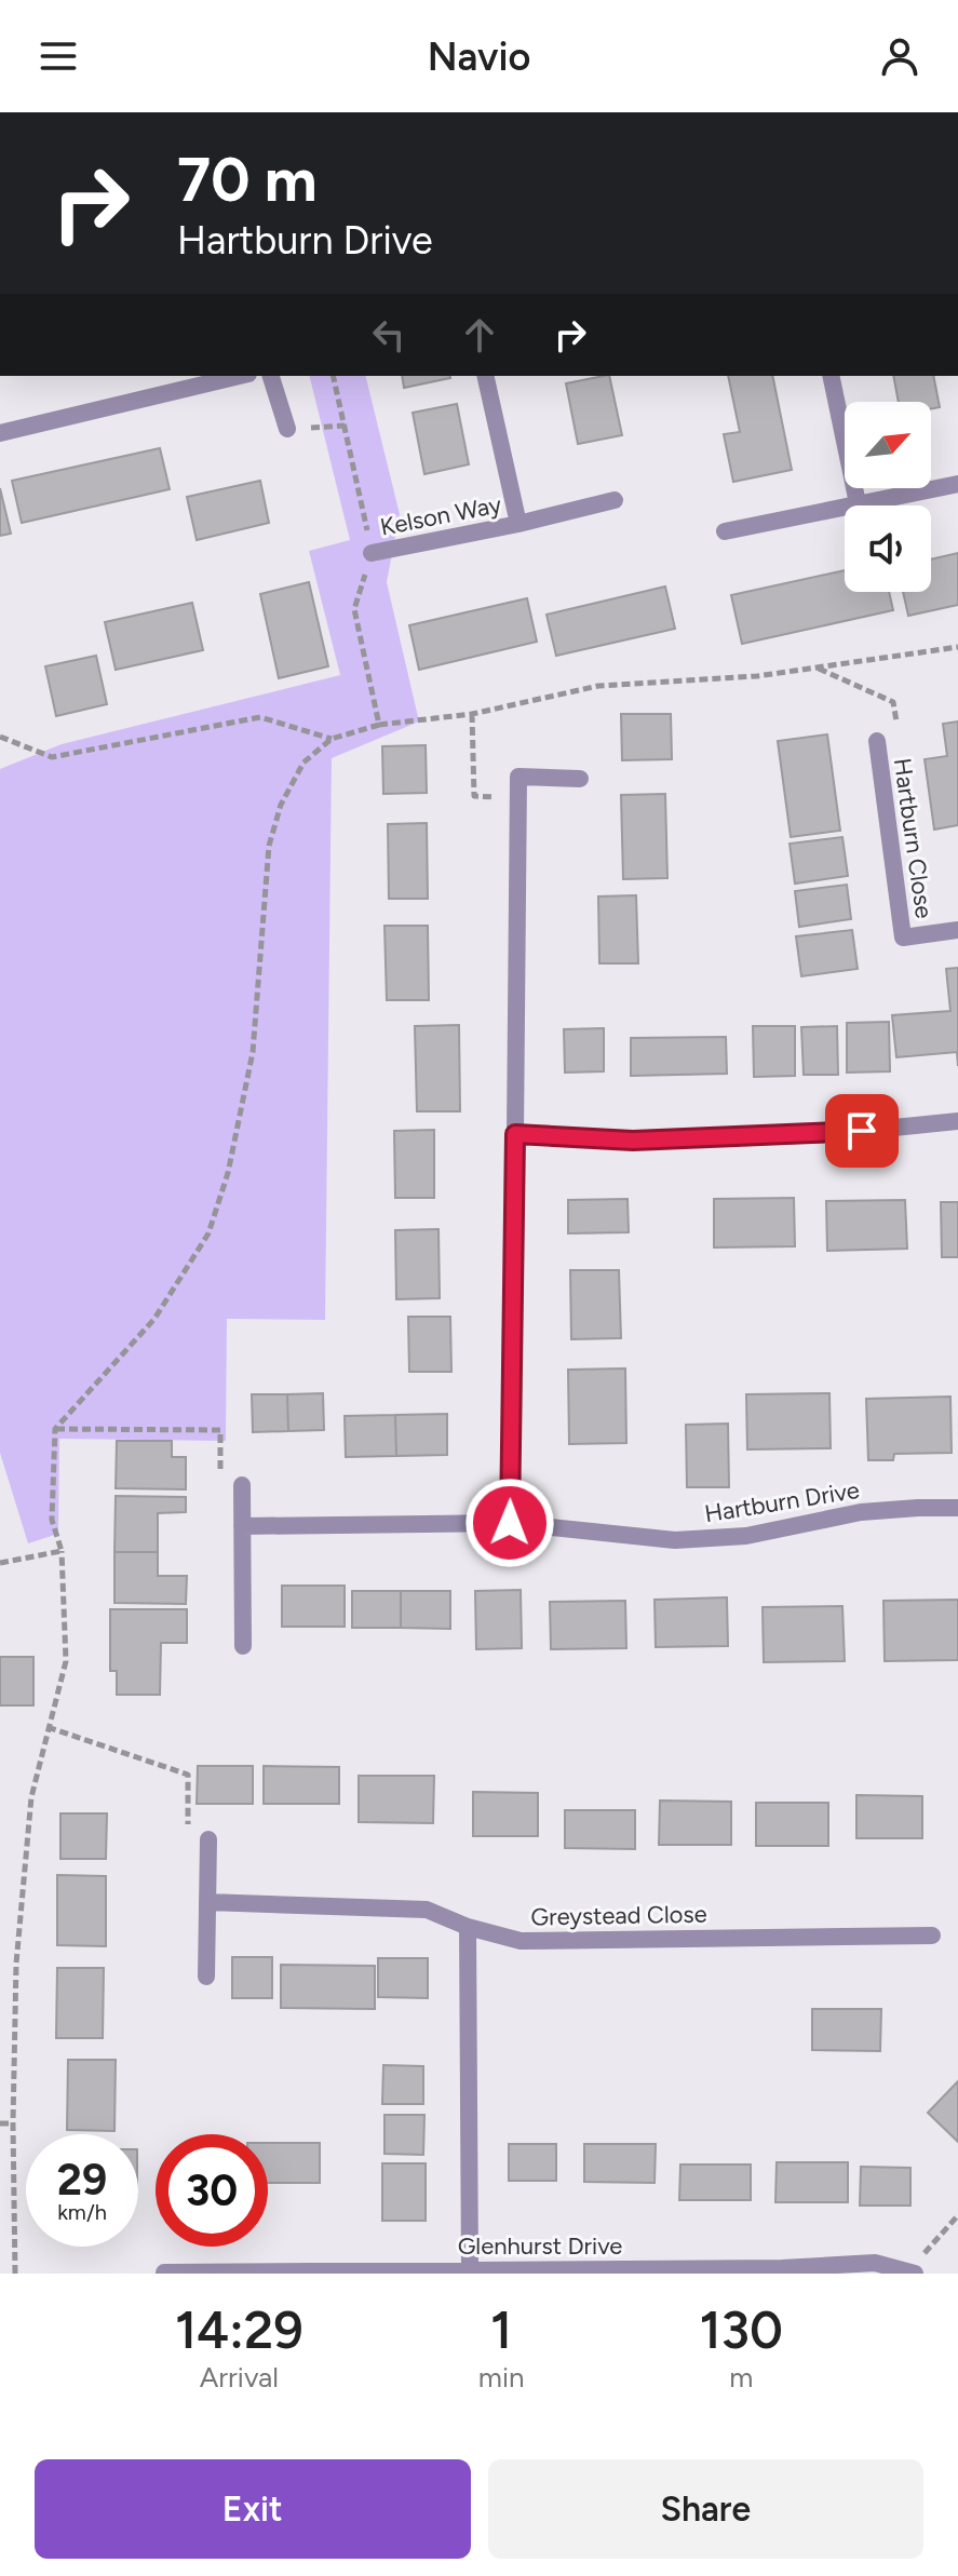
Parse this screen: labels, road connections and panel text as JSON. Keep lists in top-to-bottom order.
{
  "streets": {
    "street": [
      "Kelson Way",
      "Hartburn Close",
      "Hartburn Drive",
      "Greystead Close",
      "Glenhurst Drive"
    ]
  },
  "north": "top right",
  "page": {
    "header": "Navio",
    "turn": ["70 m", "Hartburn Drive"],
    "speed": "29 km/h",
    "limit": "30",
    "eta": [
      "14:29",
      "Arrival",
      "1",
      "min",
      "130",
      "m"
    ],
    "buttons": ["Exit", "Share"]
  }
}
